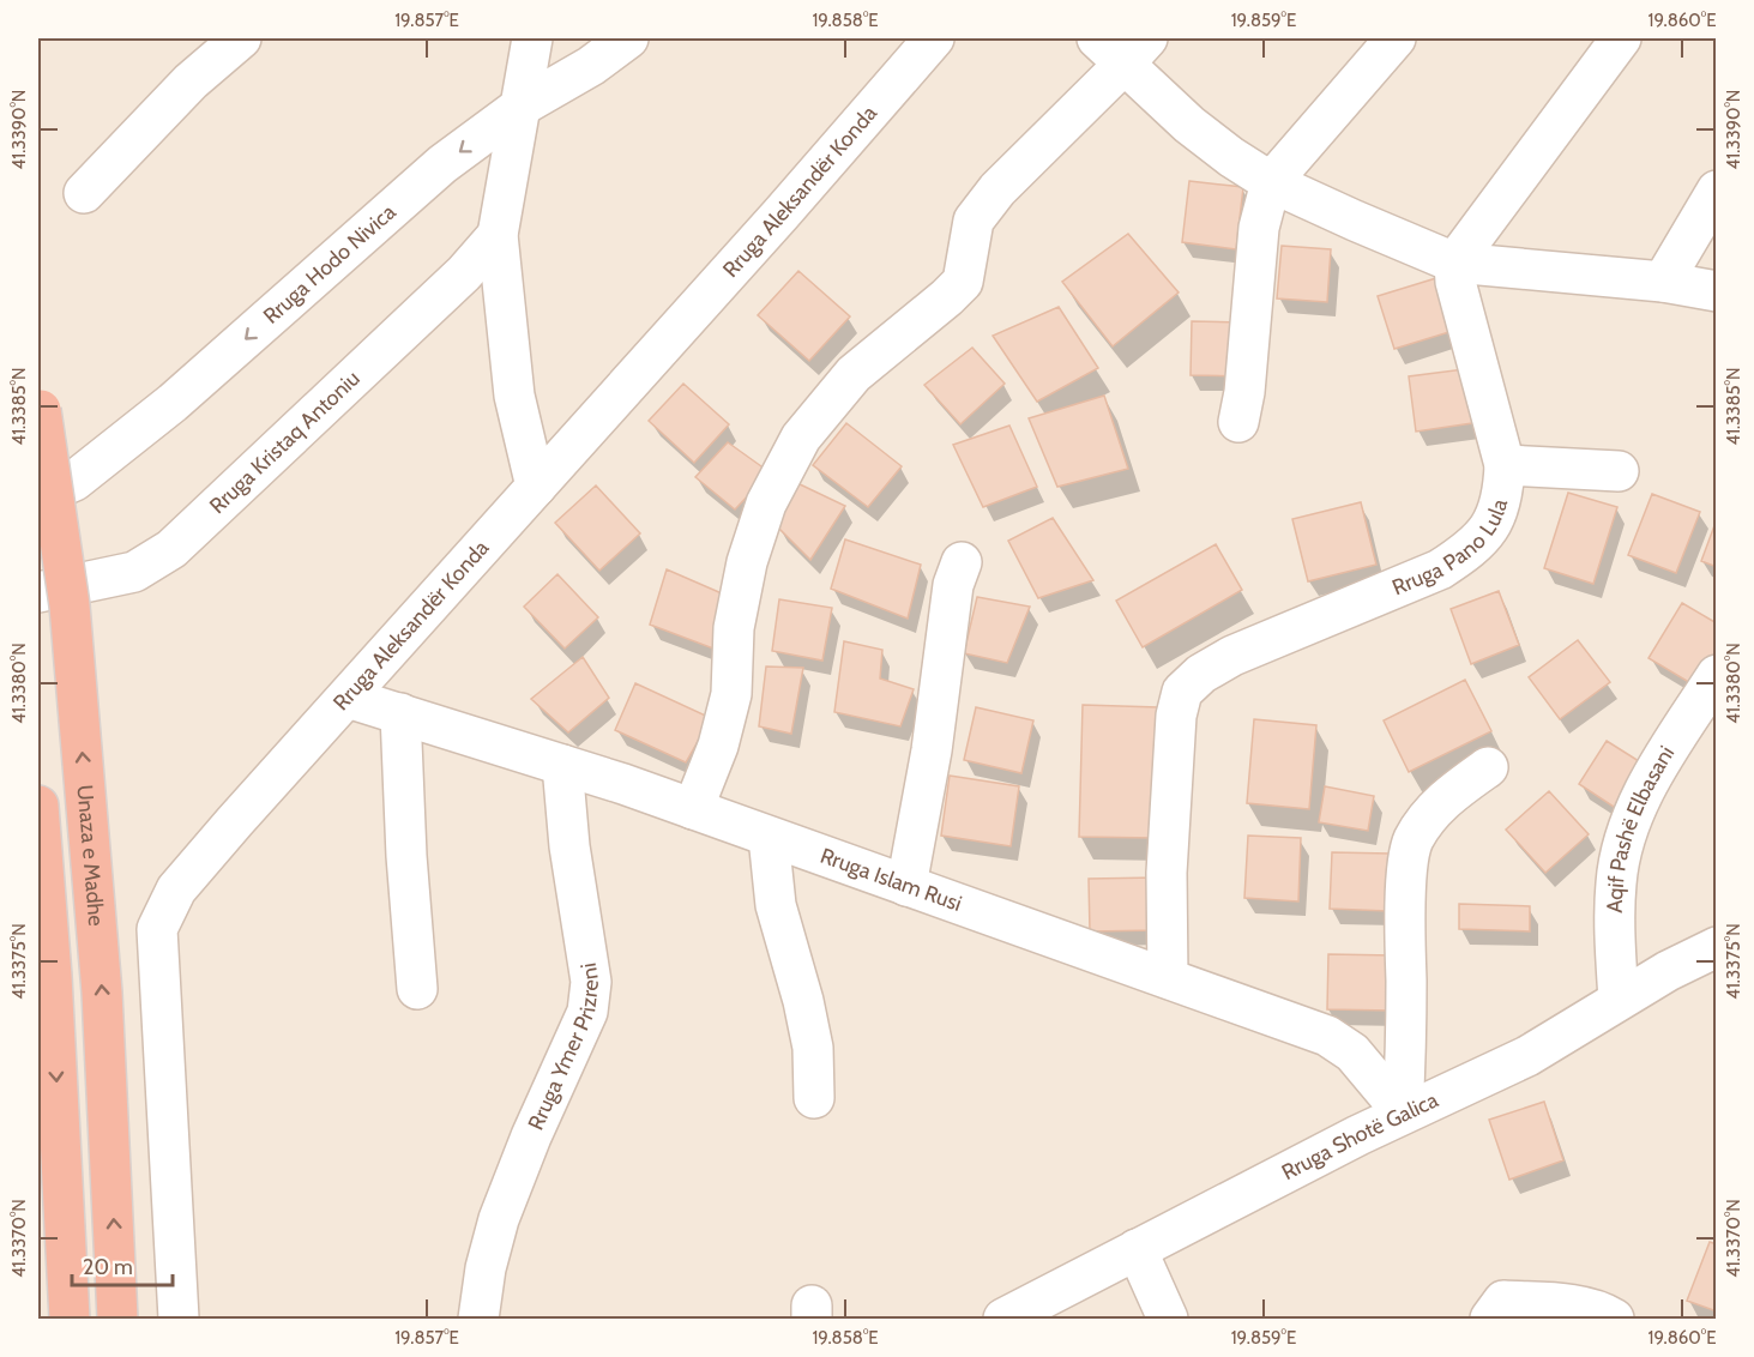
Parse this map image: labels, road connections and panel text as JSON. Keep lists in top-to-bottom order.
{
  "streets": {
    "highway": ["Unaza e Madhe"],
    "street": [
      "Rruga Aleksandër Konda",
      "Rruga Hodo Nivica",
      "Rruga Kristaq Antoniu",
      "Rruga Pano Lula",
      "Aqif Pashë Elbasani",
      "Rruga Islam Rusi",
      "Rruga Ymer Prizreni",
      "Rruga Shotë Galica"
    ]
  },
  "crossings": [
    ["Rruga Aleksandër Konda", "Rruga Islam Rusi"],
    ["Rruga Pano Lula", "Rruga Islam Rusi"],
    ["Aqif Pashë Elbasani", "Rruga Shotë Galica"],
    ["Rruga Islam Rusi", "Rruga Ymer Prizreni"],
    ["Rruga Islam Rusi", "Rruga Shotë Galica"]
  ],
  "scale_bar": "20 m",
  "coordinates": [
    "19.857°E",
    "19.858°E",
    "19.859°E",
    "19.860°E",
    "41.3390°N",
    "41.3385°N",
    "41.3380°N",
    "41.3375°N",
    "41.3370°N"
  ]
}
